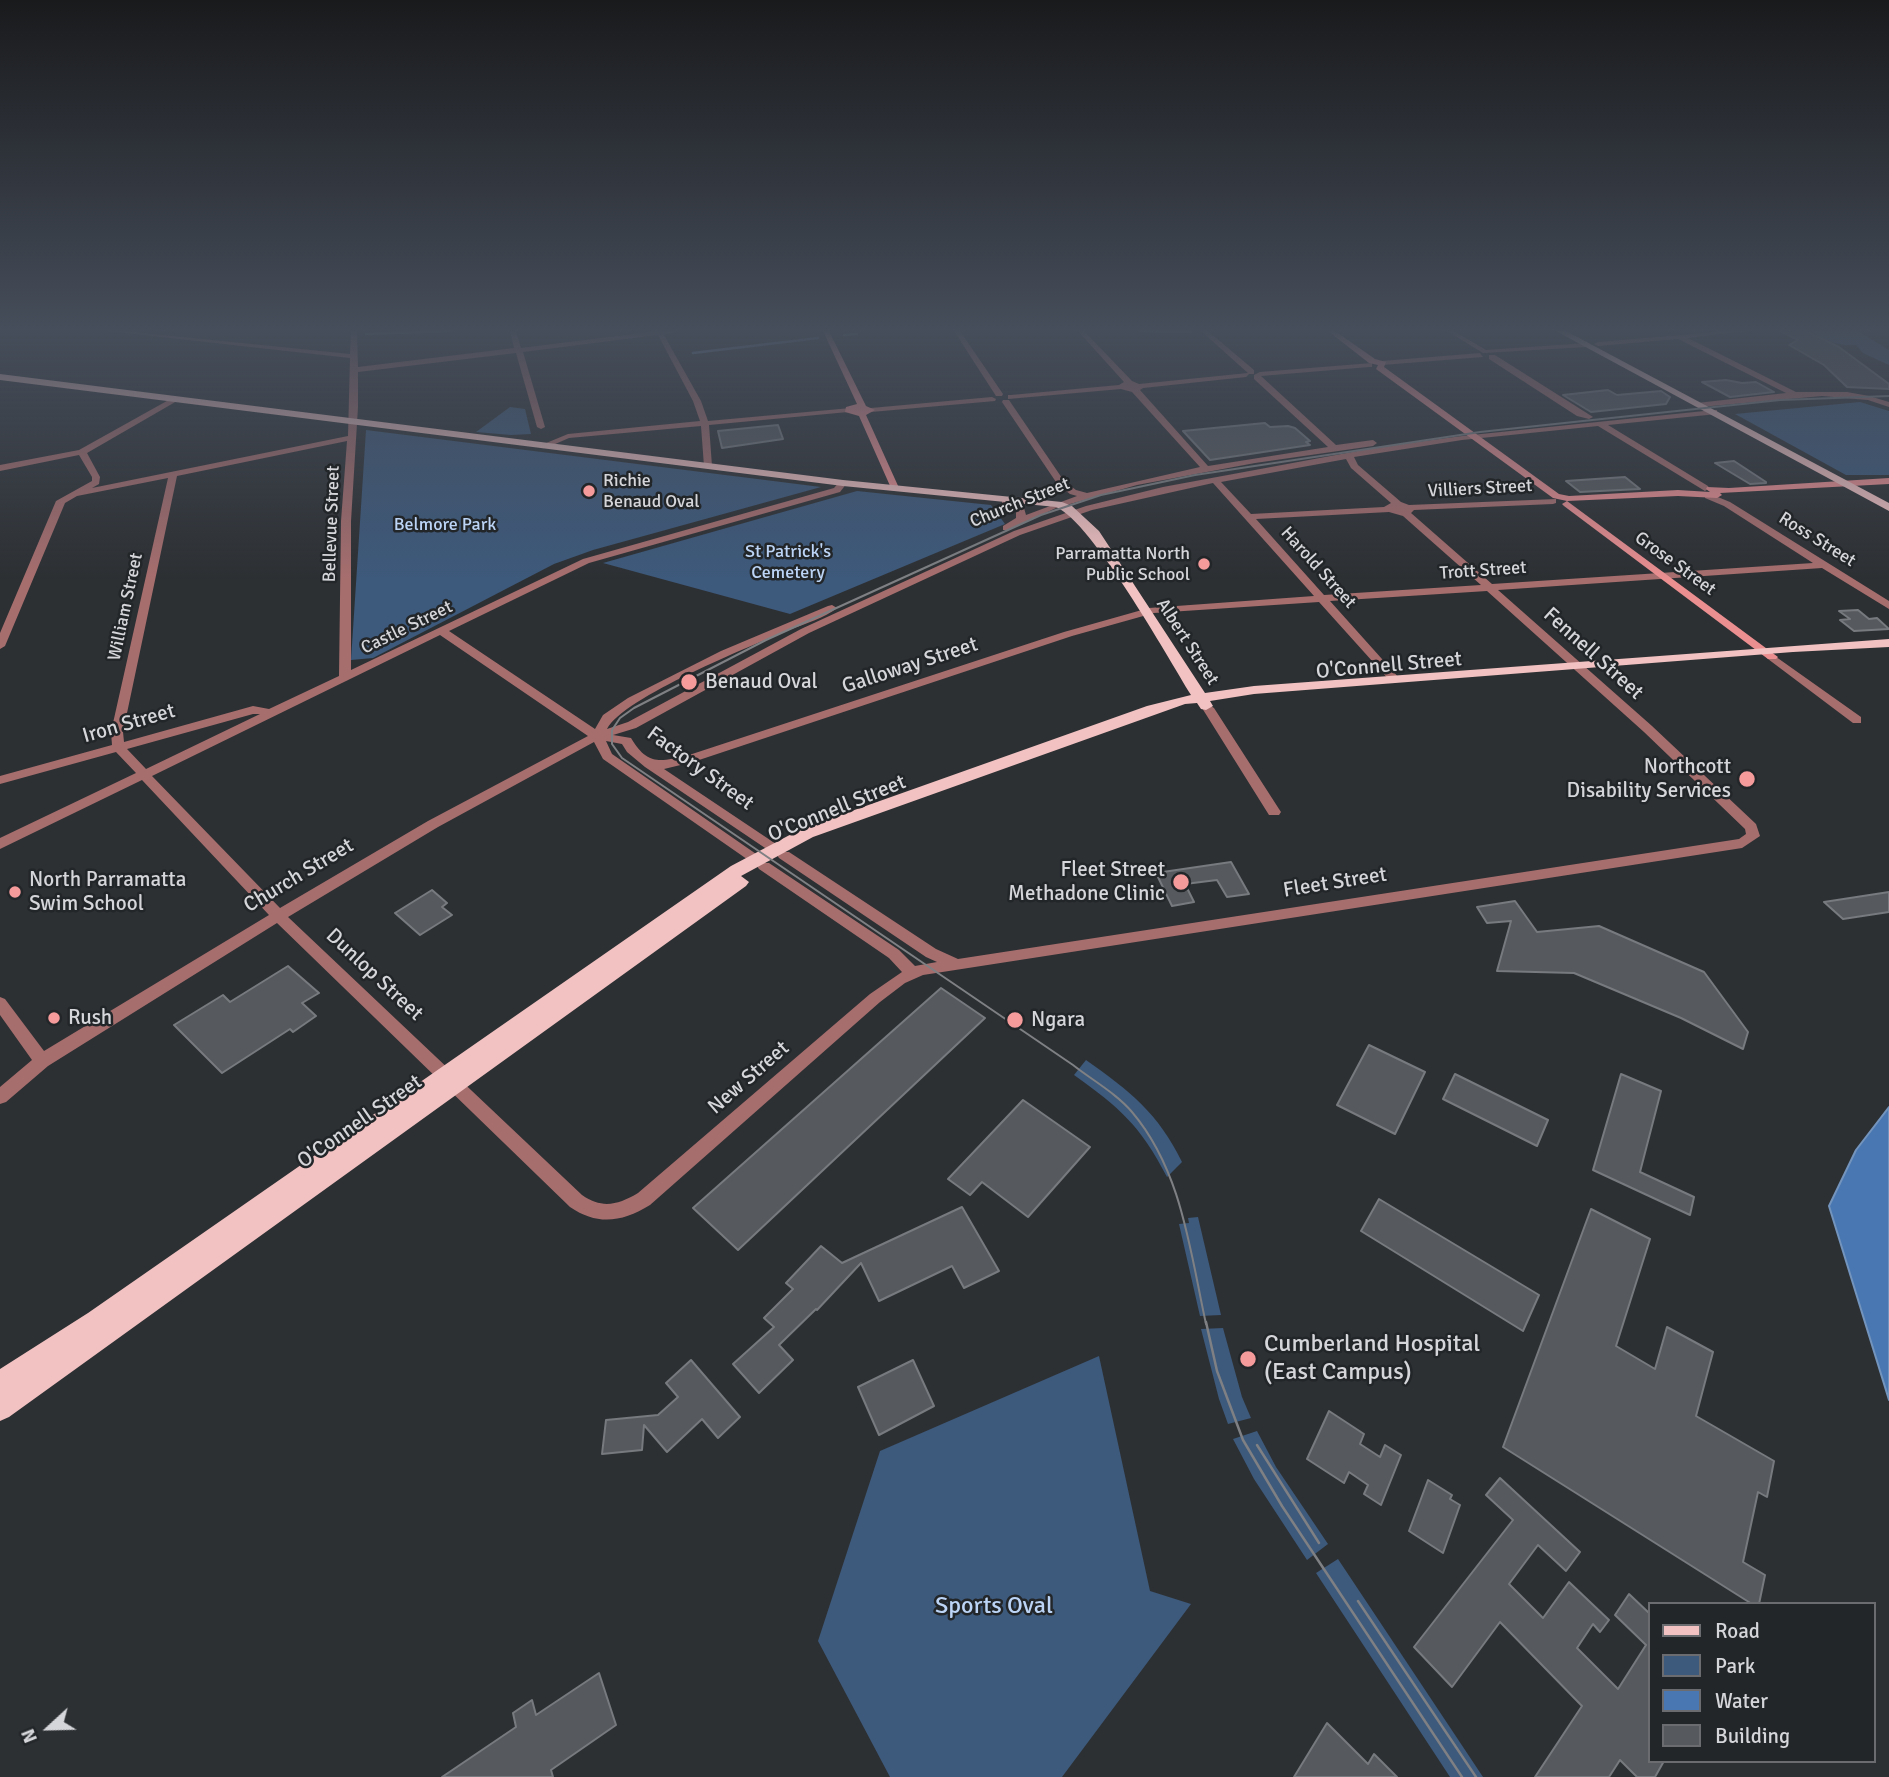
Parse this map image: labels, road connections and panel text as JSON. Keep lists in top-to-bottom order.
{
  "streets": {
    "main road": ["Albert Street", "O'Connell Street"],
    "street": [
      "Villiers Street",
      "Church Street",
      "Bellevue Street",
      "Ross Street",
      "Grose Street",
      "Harold Street",
      "Trott Street",
      "William Street",
      "Castle Street",
      "Fennell Street",
      "Galloway Street",
      "Iron Street",
      "Factory Street",
      "Fleet Street",
      "Dunlop Street",
      "New Street"
    ]
  },
  "crossings": [
    ["Villiers Street", "Harold Street"],
    ["Villiers Street", "Fennell Street"],
    ["Church Street", "Ross Street"],
    ["Church Street", "Harold Street"],
    ["Church Street", "Albert Street"],
    ["Church Street", "Fennell Street"],
    ["Church Street", "Factory Street"],
    ["Church Street", "Dunlop Street"],
    ["Bellevue Street", "Castle Street"],
    ["Ross Street", "Trott Street"],
    ["Grose Street", "Trott Street"],
    ["Grose Street", "O'Connell Street"],
    ["Harold Street", "Trott Street"],
    ["Harold Street", "O'Connell Street"],
    ["Trott Street", "Albert Street"],
    ["Trott Street", "Fennell Street"],
    ["Trott Street", "Galloway Street"],
    ["William Street", "Iron Street"],
    ["William Street", "Dunlop Street"],
    ["Castle Street", "Iron Street"],
    ["Castle Street", "Factory Street"],
    ["Castle Street", "Dunlop Street"],
    ["Albert Street", "Galloway Street"],
    ["Albert Street", "O'Connell Street"],
    ["Fennell Street", "O'Connell Street"],
    ["Fennell Street", "Fleet Street"],
    ["Galloway Street", "Factory Street"],
    ["O'Connell Street", "Factory Street"],
    ["O'Connell Street", "Dunlop Street"],
    ["Iron Street", "Dunlop Street"],
    ["Factory Street", "Fleet Street"],
    ["Factory Street", "New Street"],
    ["Fleet Street", "New Street"],
    ["Dunlop Street", "New Street"]
  ],
  "parks": ["Belmore Park", "St Patrick's Cemetery", "Sports Oval"],
  "places": [
    "Richie Benaud Oval",
    "Parramatta North Public School",
    "Benaud Oval",
    "Northcott Disability Services",
    "Fleet Street Methadone Clinic",
    "North Parramatta Swim School",
    "Rush",
    "Ngara",
    "Cumberland Hospital (East Campus)"
  ],
  "legend": [
    "Road",
    "Park",
    "Water",
    "Building"
  ],
  "north": "left"
}
